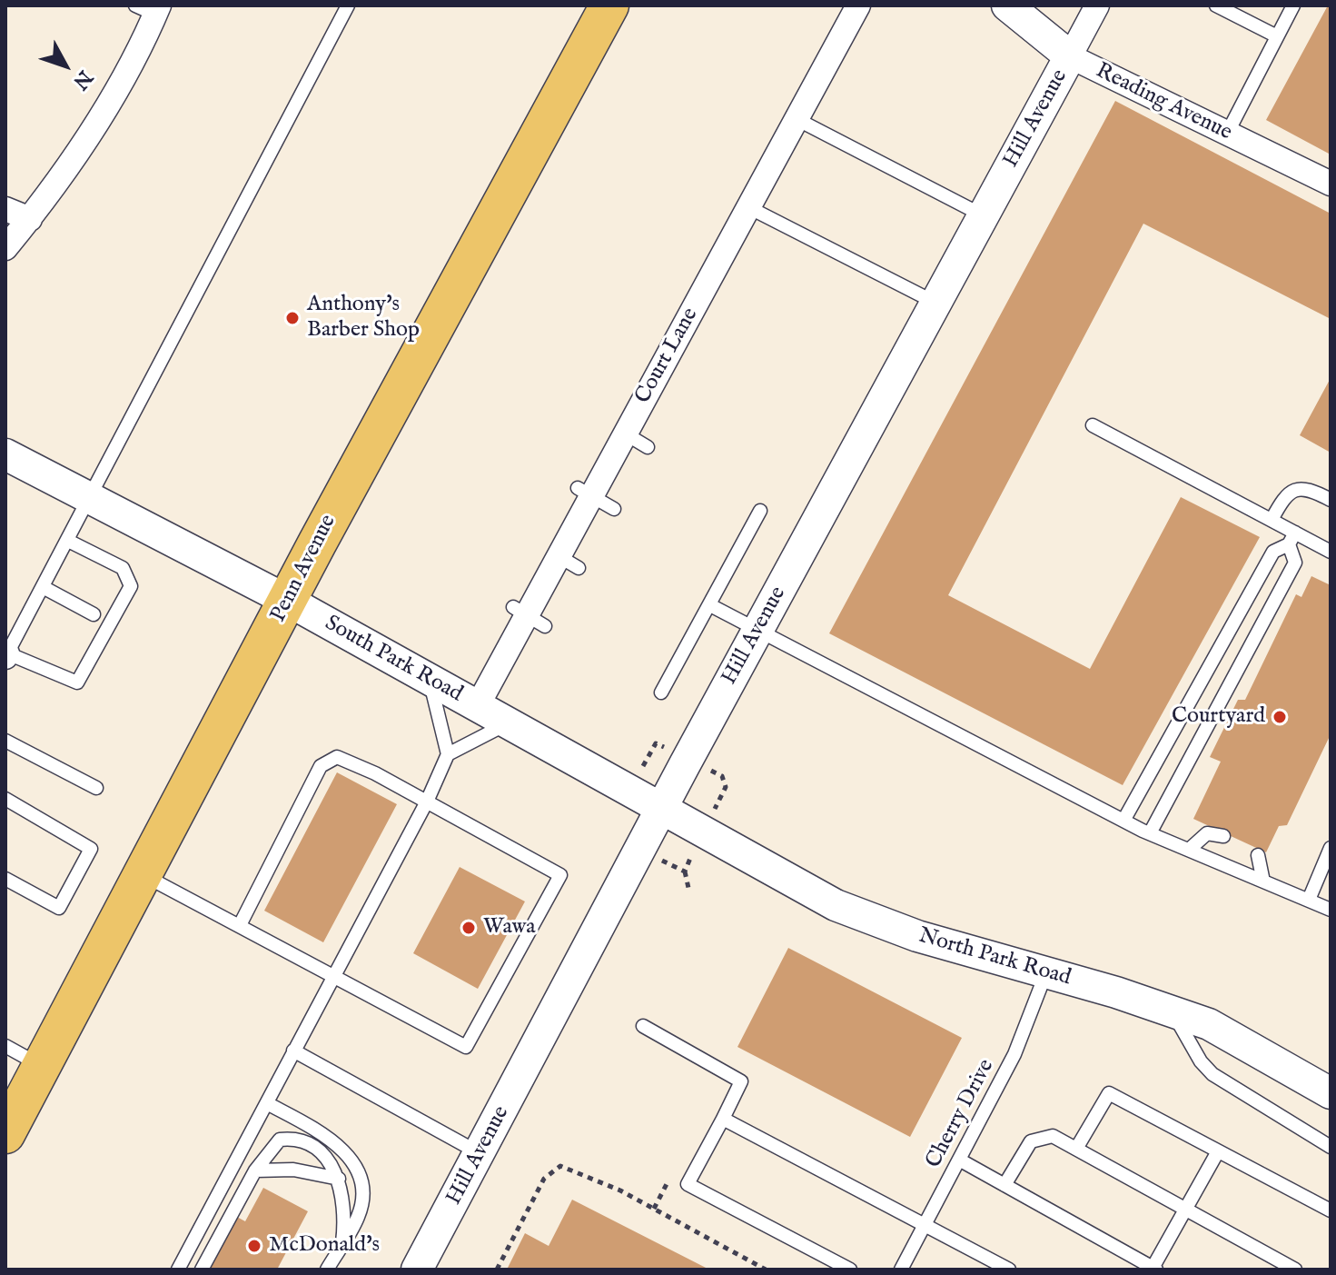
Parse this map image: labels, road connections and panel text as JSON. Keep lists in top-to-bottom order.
{
  "streets": {
    "main road": ["Penn Avenue"],
    "street": [
      "Reading Avenue",
      "Hill Avenue",
      "Court Lane",
      "South Park Road",
      "North Park Road"
    ],
    "lane": ["Cherry Drive"]
  },
  "crossings": [
    ["Reading Avenue", "Hill Avenue"],
    ["Hill Avenue", "South Park Road"],
    ["Hill Avenue", "North Park Road"],
    ["Court Lane", "South Park Road"],
    ["Penn Avenue", "South Park Road"],
    ["South Park Road", "North Park Road"],
    ["North Park Road", "Cherry Drive"]
  ],
  "places": [
    "Anthony's Barber Shop",
    "Courtyard",
    "Wawa",
    "McDonald's"
  ],
  "north": "bottom right"
}
